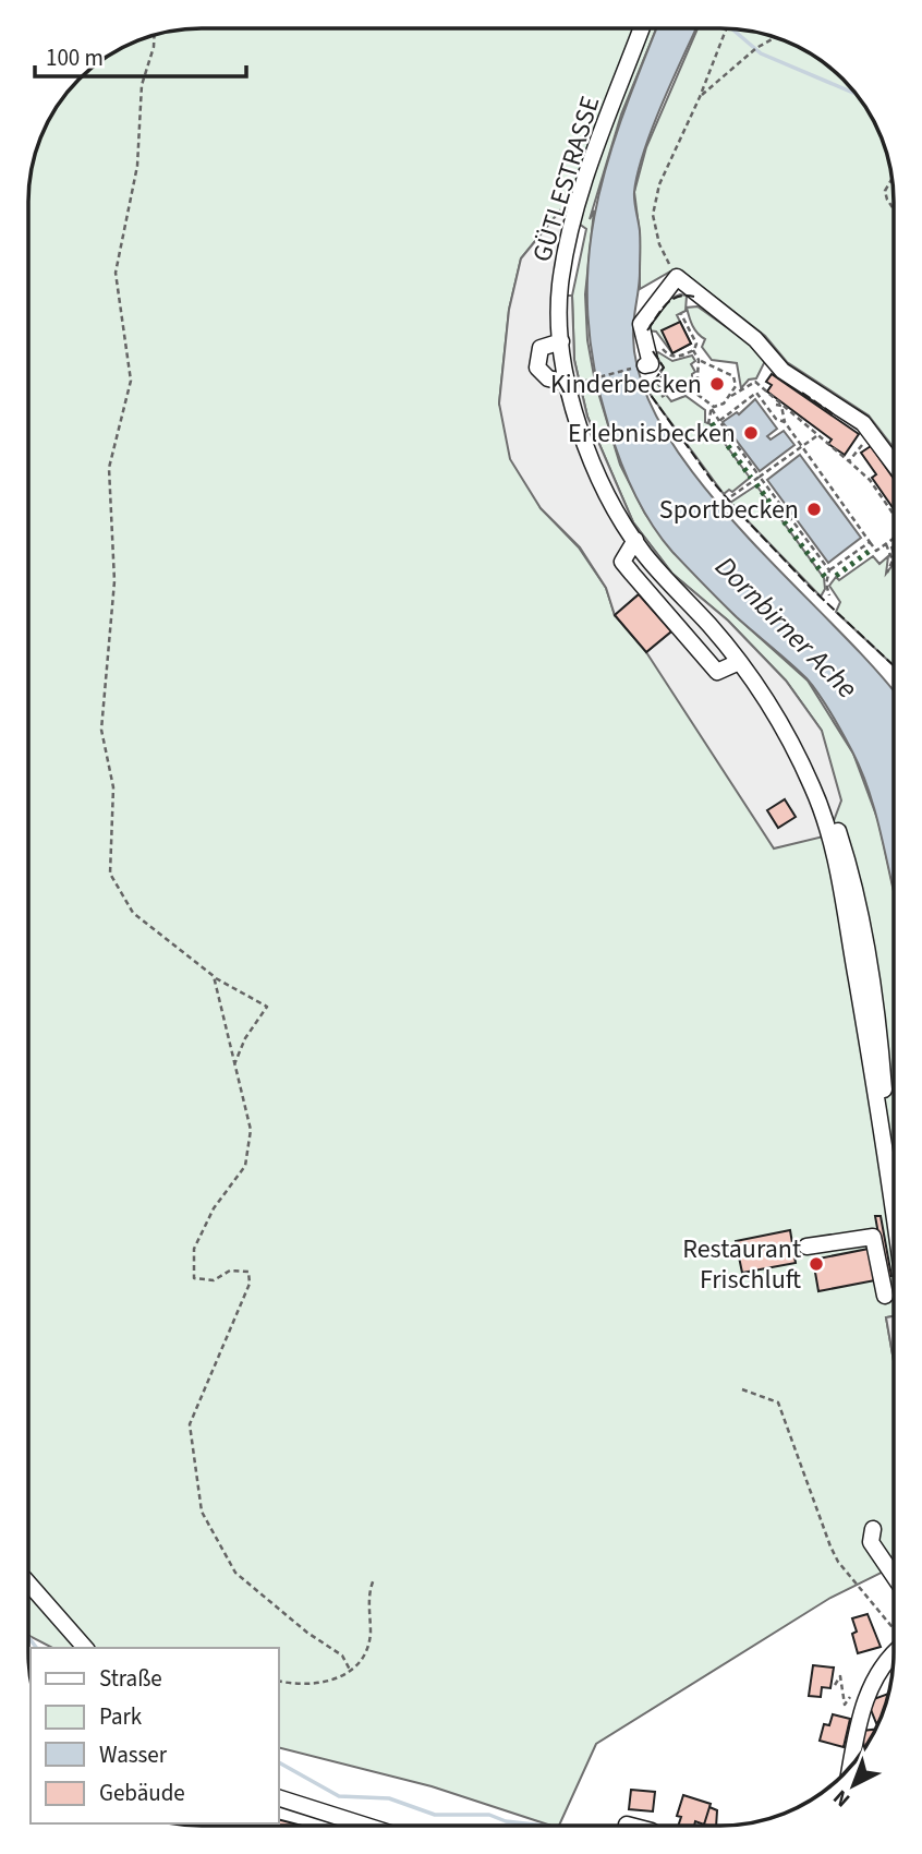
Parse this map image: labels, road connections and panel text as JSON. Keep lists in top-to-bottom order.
{
  "streets": {
    "street": ["GÜTLESTRASSE"]
  },
  "water": ["Dornbirner Ache"],
  "places": [
    "Kinderbecken",
    "Erlebnisbecken",
    "Sportbecken",
    "Restaurant Frischluft"
  ],
  "legend": [
    "Straße",
    "Park",
    "Wasser",
    "Gebäude"
  ],
  "scale_bar": "100 m",
  "north": "bottom left"
}
